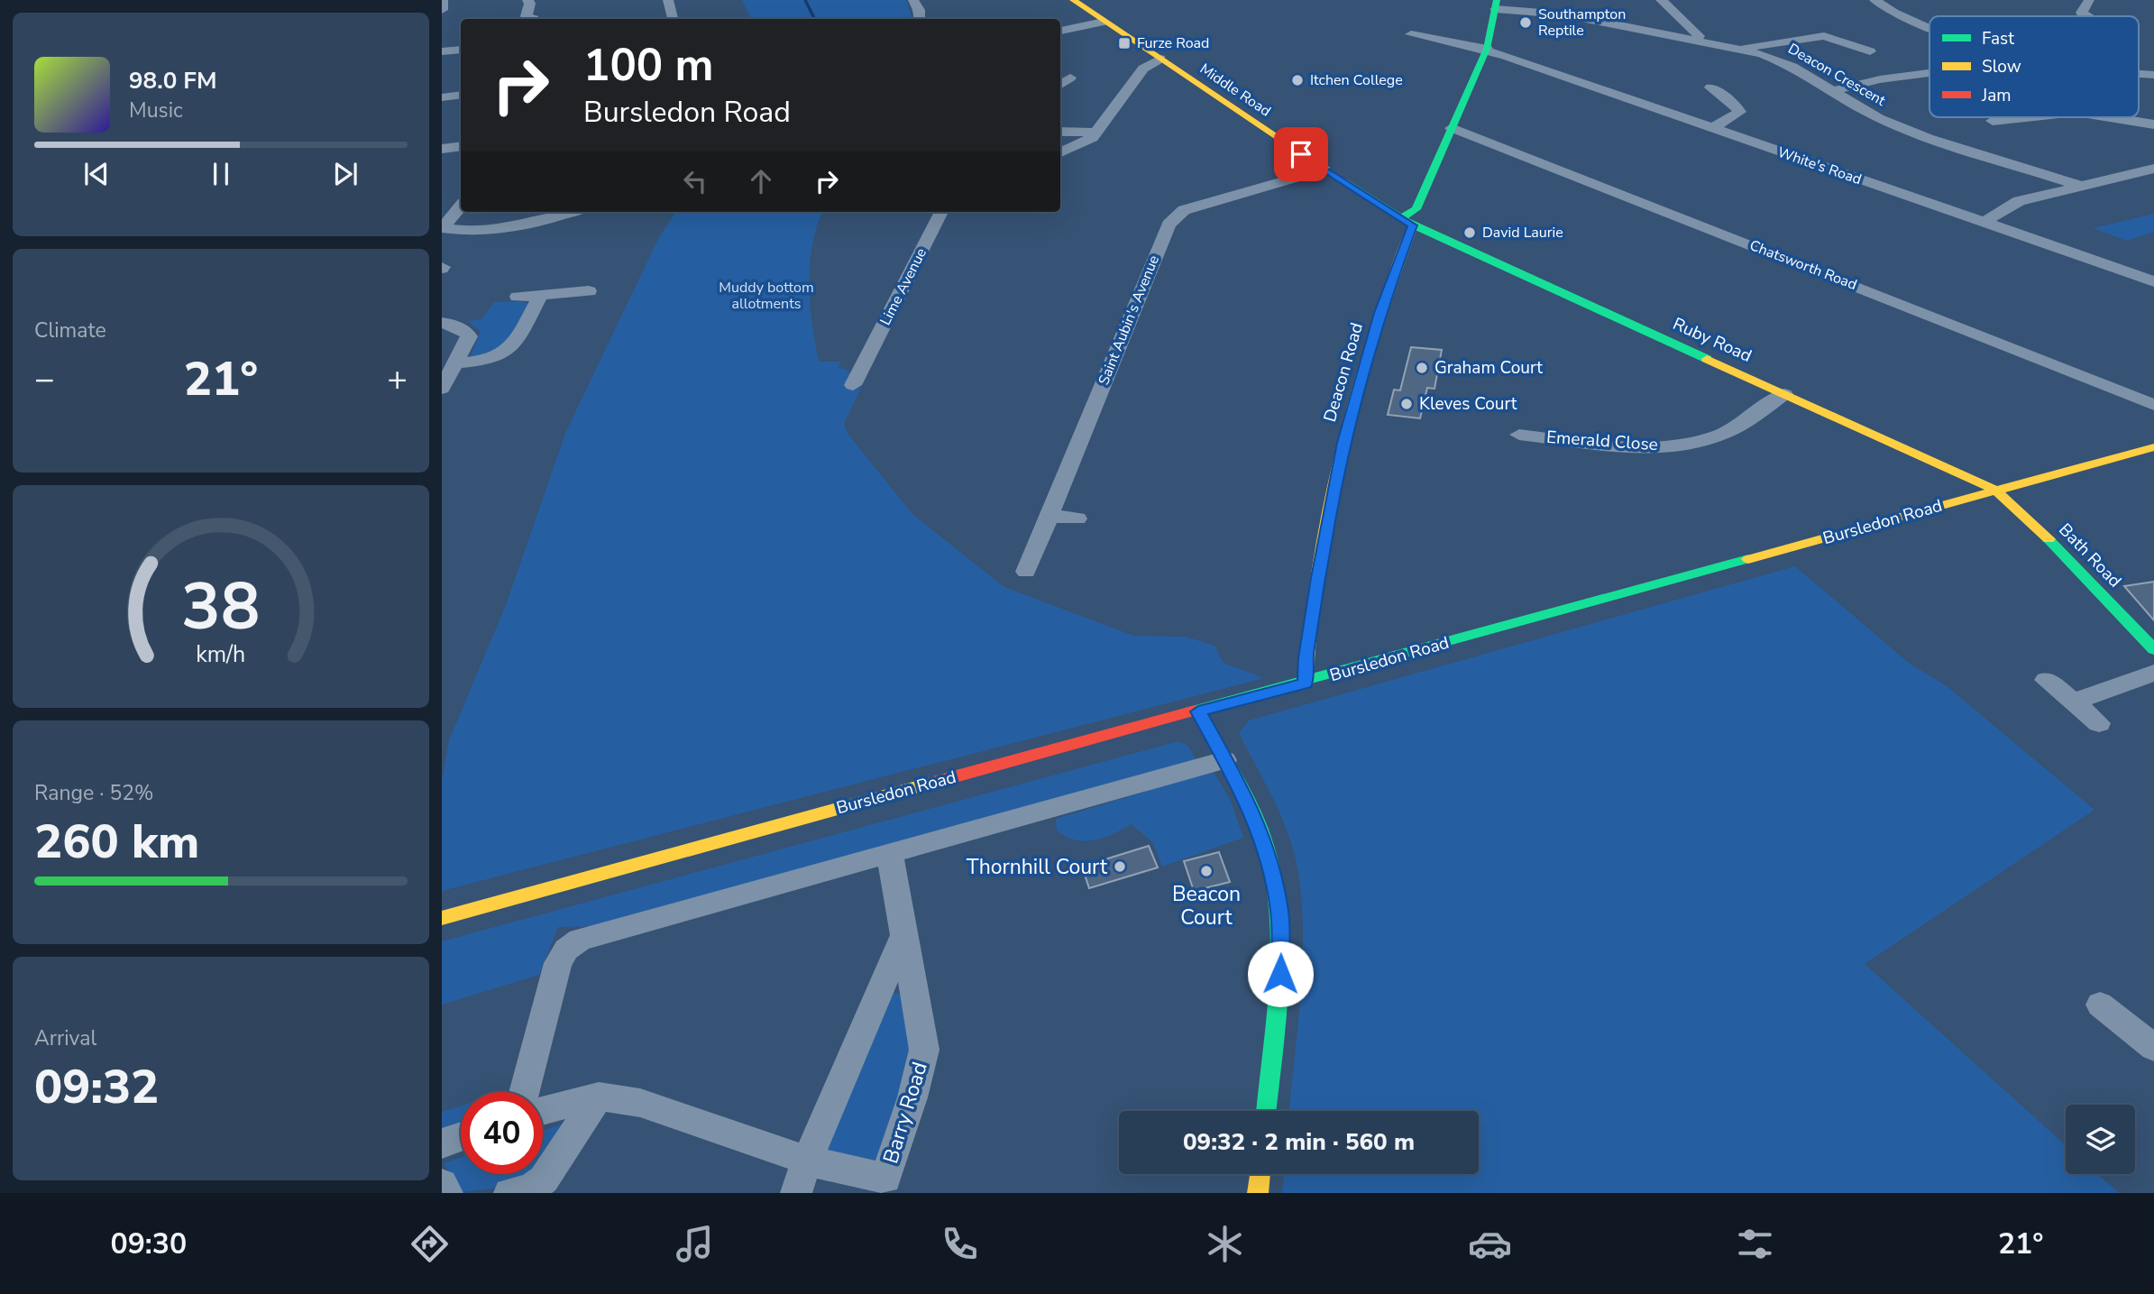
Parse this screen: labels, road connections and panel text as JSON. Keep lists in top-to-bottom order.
{
  "streets": {
    "street": [
      "Deacon Crescent",
      "Middle Road",
      "White's Road",
      "Chatsworth Road",
      "Lime Avenue",
      "Saint Aubin's Avenue",
      "Ruby Road",
      "Deacon Road",
      "Emerald Close",
      "Bursledon Road",
      "Bath Road",
      "Barry Road"
    ]
  },
  "crossings": [
    ["Deacon Crescent", "Deacon Road"],
    ["Middle Road", "Saint Aubin's Avenue"],
    ["Middle Road", "Ruby Road"],
    ["Middle Road", "Deacon Road"],
    ["White's Road", "Deacon Road"],
    ["Chatsworth Road", "Deacon Road"],
    ["Ruby Road", "Deacon Road"],
    ["Ruby Road", "Emerald Close"],
    ["Ruby Road", "Bursledon Road"],
    ["Ruby Road", "Bath Road"],
    ["Deacon Road", "Bursledon Road"],
    ["Bursledon Road", "Bath Road"]
  ],
  "parks": ["Muddy bottom allotments"],
  "places": {
    "other": [
      "Southampton Reptile",
      "Itchen College",
      "David Laurie",
      "Graham Court",
      "Kleves Court",
      "Thornhill Court",
      "Beacon Court"
    ],
    "transit": ["Furze Road"]
  },
  "legend": ["Fast", "Slow", "Jam"],
  "page": {
    "turn": ["100 m", "Bursledon Road"],
    "song": ["98.0 FM", "Music"],
    "tile": [
      "Climate",
      ["Range · 52%", "260 km"],
      ["Arrival", "09:32"]
    ],
    "heat": ["−", "21°", "+"],
    "limit": "40",
    "trip": "09:32 · 2 min · 560 m",
    "tabs": ["09:30", "21°"],
    "gauge": ["38", "km/h"]
  }
}
